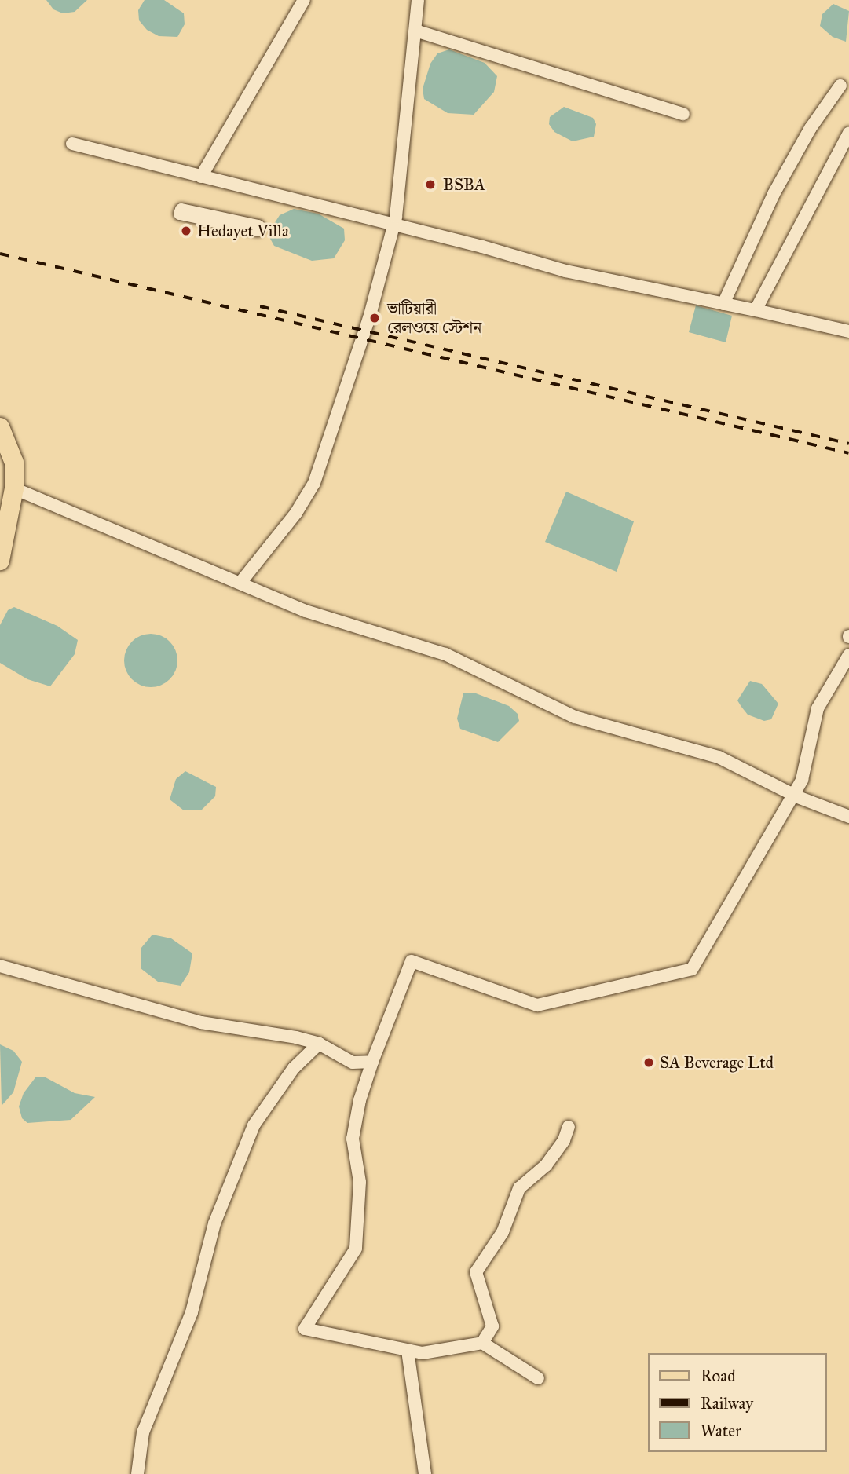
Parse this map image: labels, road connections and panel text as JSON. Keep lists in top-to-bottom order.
{
  "places": [
    "BSBA",
    "Hedayet Villa",
    "ভাটিয়ারী রেলওয়ে স্টেশন",
    "SA Beverage Ltd"
  ],
  "legend": ["Road", "Railway", "Water"]
}
